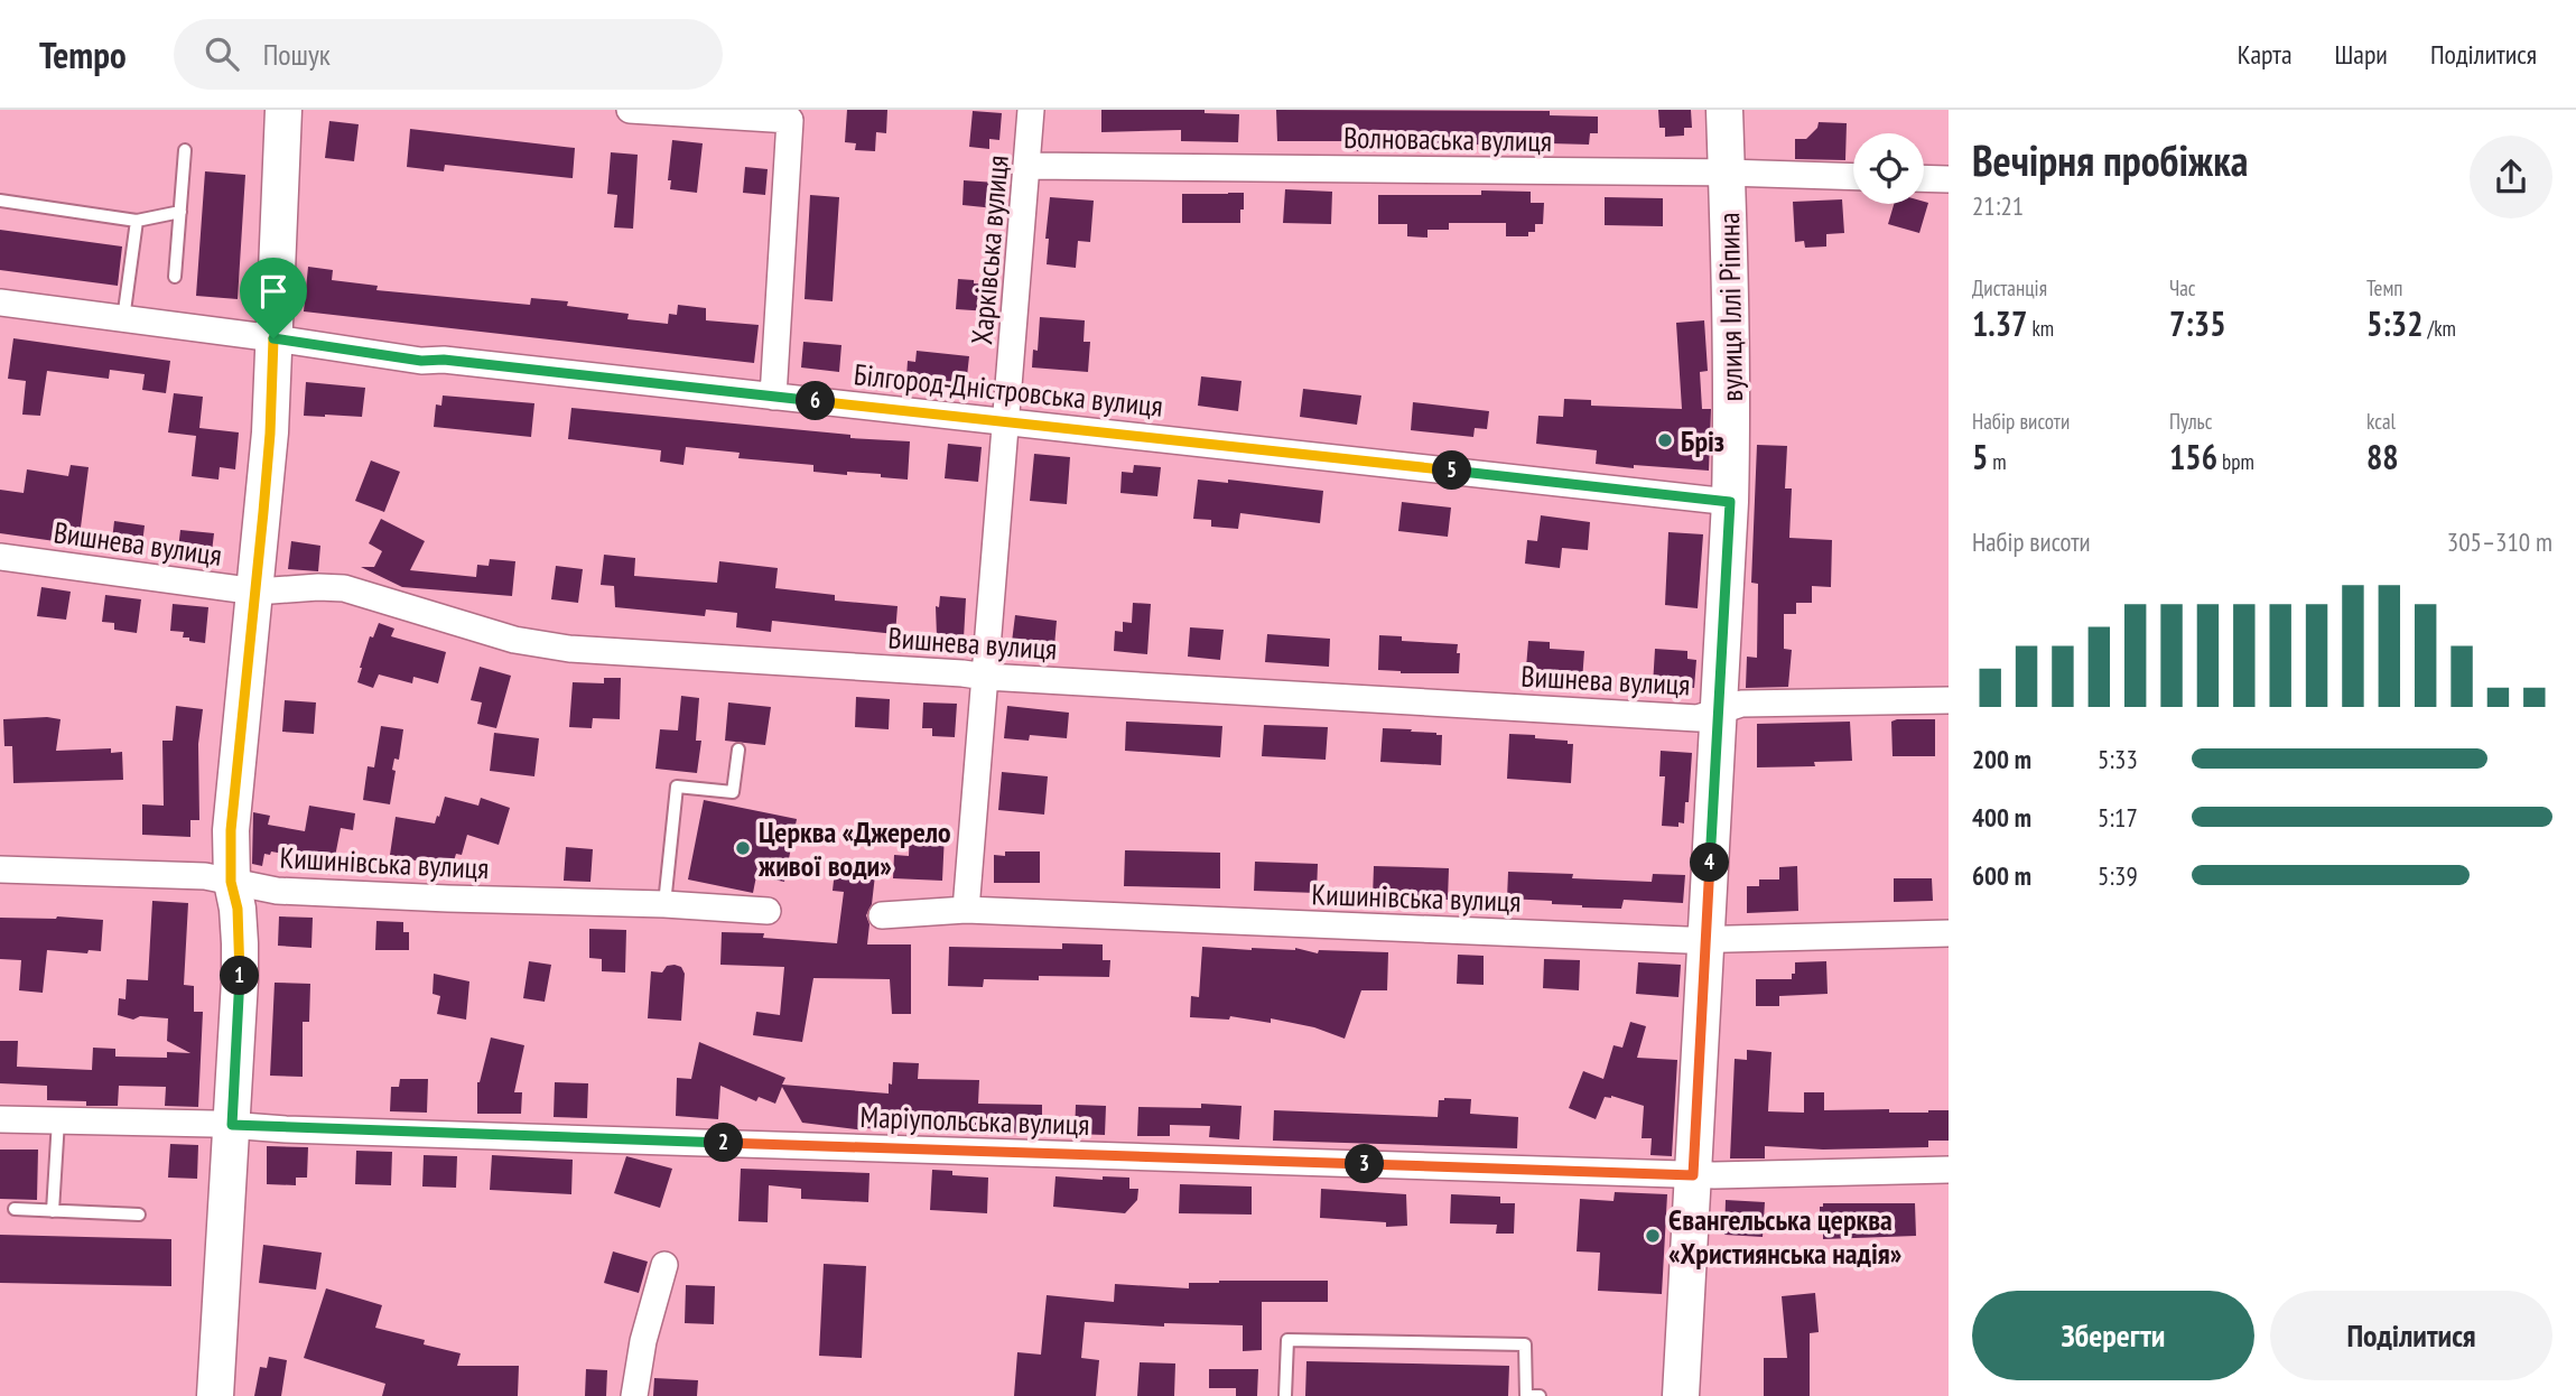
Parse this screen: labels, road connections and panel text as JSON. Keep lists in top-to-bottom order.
{
  "streets": {
    "street": [
      "Волноваська вулиця",
      "Харківська вулиця",
      "вулиця Іллі Ріпина",
      "Білгород-Дністровська вулиця",
      "Вишнева вулиця",
      "Кишинівська вулиця",
      "Маріупольська вулиця"
    ]
  },
  "crossings": [
    ["Волноваська вулиця", "Харківська вулиця"],
    ["Волноваська вулиця", "вулиця Іллі Ріпина"],
    ["Харківська вулиця", "Білгород-Дністровська вулиця"],
    ["Харківська вулиця", "Вишнева вулиця"],
    ["Харківська вулиця", "Кишинівська вулиця"],
    ["вулиця Іллі Ріпина", "Білгород-Дністровська вулиця"],
    ["вулиця Іллі Ріпина", "Вишнева вулиця"],
    ["вулиця Іллі Ріпина", "Кишинівська вулиця"],
    ["вулиця Іллі Ріпина", "Маріупольська вулиця"]
  ],
  "places": ["Бріз", "Церква «Джерело живої води»", "Євангельська церква «Християнська надія»"],
  "page": {
    "header": "Tempo",
    "search": "Пошук",
    "nav": ["Карта", "Шари", "Поділитися"],
    "heading": ["Вечірня пробіжка", "21:21"],
    "stats": [
      ["Дистанція", "1.37 km"],
      ["Час", "7:35"],
      ["Темп", "5:32 /km"],
      ["Набір висоти", "5 m"],
      ["Пульс", "156 bpm"],
      ["kcal", "88"]
    ],
    "pins": [
      "6",
      "5",
      "4",
      "1",
      "2",
      "3"
    ],
    "chart": ["Набір висоти", "305–310 m"],
    "list": [
      {
        "name": "200 m",
        "note": "5:33"
      },
      {
        "name": "400 m",
        "note": "5:17"
      },
      {
        "name": "600 m",
        "note": "5:39"
      }
    ],
    "buttons": ["Зберегти", "Поділитися"]
  }
}
